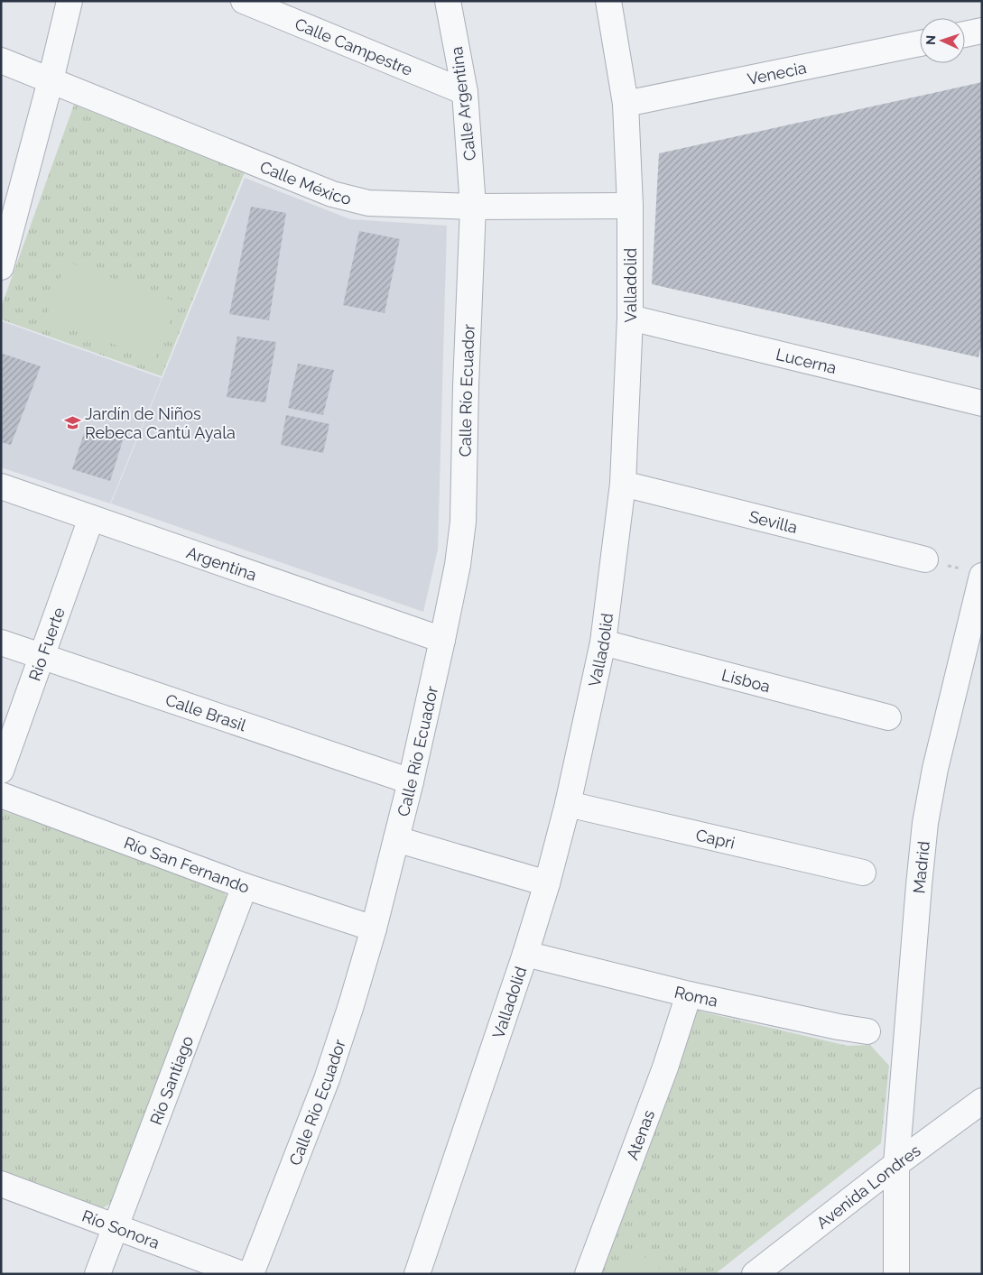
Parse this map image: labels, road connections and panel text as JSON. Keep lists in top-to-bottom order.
{
  "streets": {
    "street": [
      "Calle Campestre",
      "Venecia",
      "Calle Argentina",
      "Calle México",
      "Valladolid",
      "Lucerna",
      "Calle Río Ecuador",
      "Sevilla",
      "Argentina",
      "Río Fuerte",
      "Lisboa",
      "Calle Brasil",
      "Capri",
      "Río San Fernando",
      "Madrid",
      "Roma",
      "Río Santiago",
      "Atenas",
      "Avenida Londres",
      "Río Sonora"
    ]
  },
  "crossings": [
    ["Calle Campestre", "Calle Argentina"],
    ["Venecia", "Valladolid"],
    ["Calle Argentina", "Calle México"],
    ["Calle Argentina", "Calle Río Ecuador"],
    ["Calle México", "Valladolid"],
    ["Calle México", "Calle Río Ecuador"],
    ["Valladolid", "Lucerna"],
    ["Valladolid", "Sevilla"],
    ["Valladolid", "Lisboa"],
    ["Valladolid", "Capri"],
    ["Valladolid", "Roma"],
    ["Calle Río Ecuador", "Argentina"],
    ["Calle Río Ecuador", "Calle Brasil"],
    ["Calle Río Ecuador", "Río San Fernando"],
    ["Argentina", "Río Fuerte"],
    ["Río Fuerte", "Calle Brasil"],
    ["Río San Fernando", "Río Santiago"],
    ["Madrid", "Avenida Londres"],
    ["Roma", "Atenas"],
    ["Río Santiago", "Río Sonora"]
  ],
  "places": {
    "school or university": ["Jardín de Niños Rebeca Cantú Ayala"]
  },
  "north": "left"
}
